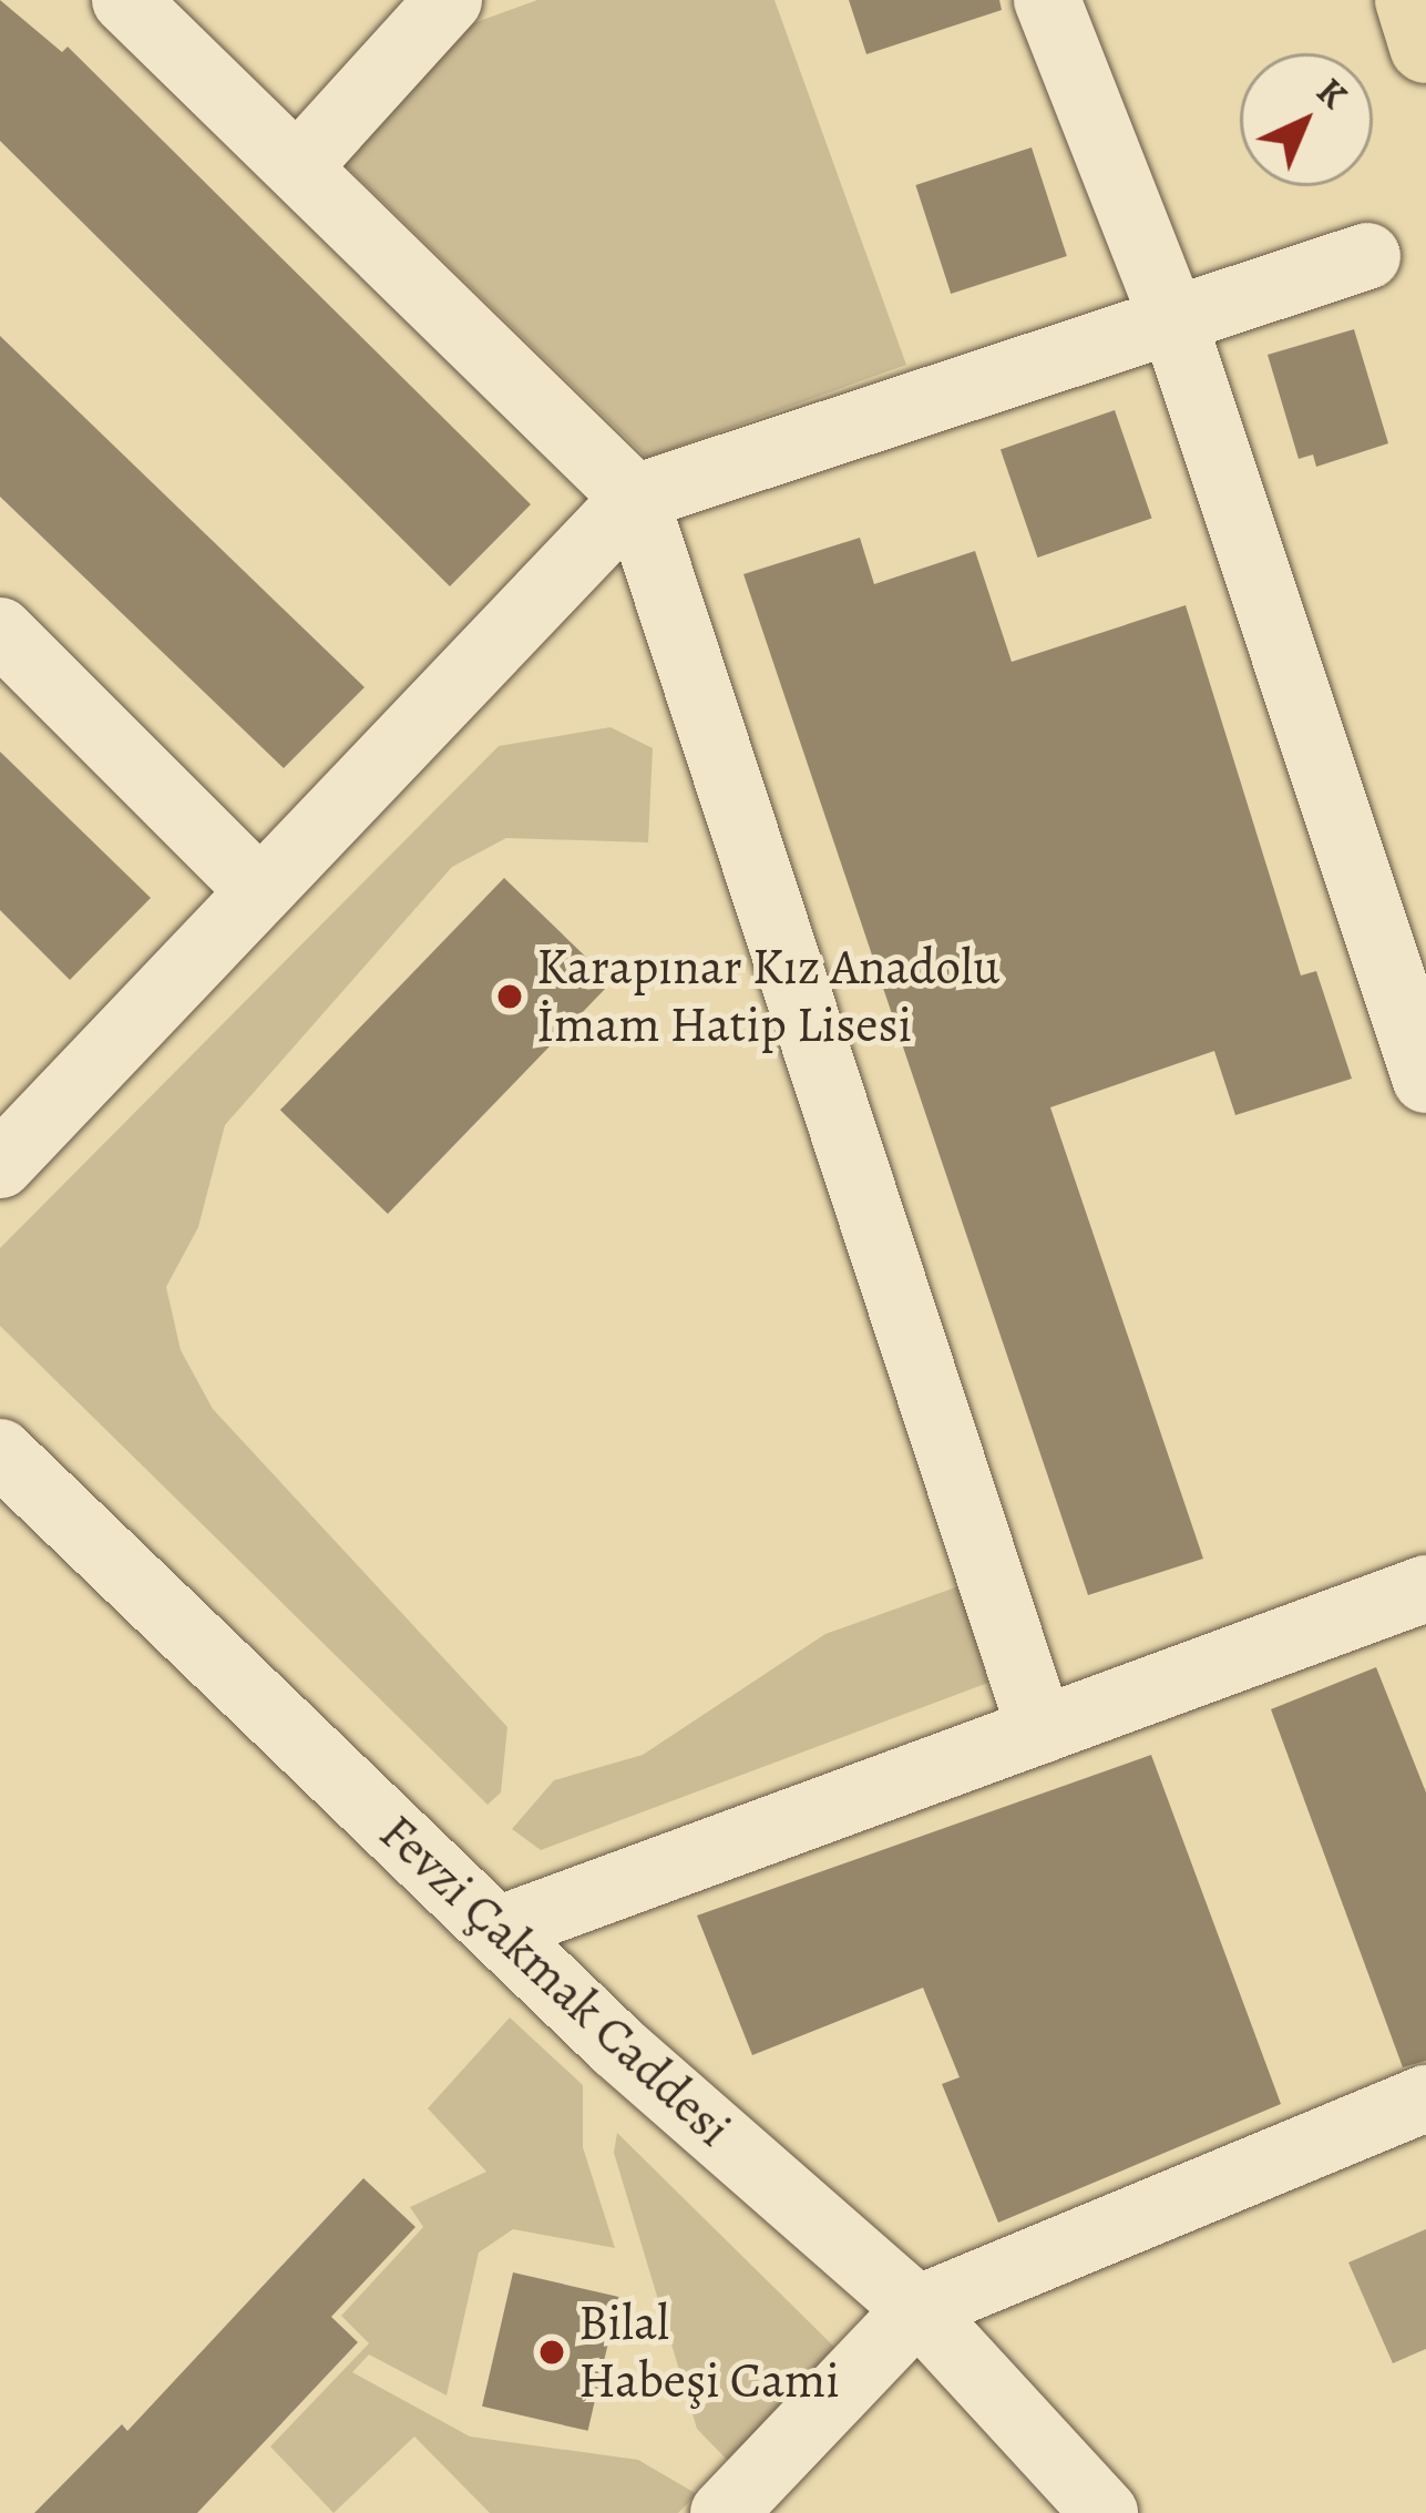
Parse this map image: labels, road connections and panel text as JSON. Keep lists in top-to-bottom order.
{
  "streets": {
    "street": ["Fevzi Çakmak Caddesi"]
  },
  "places": ["Karapınar Kız Anadolu İmam Hatip Lisesi", "Bilal Habeşi Cami"],
  "north": "top right"
}
